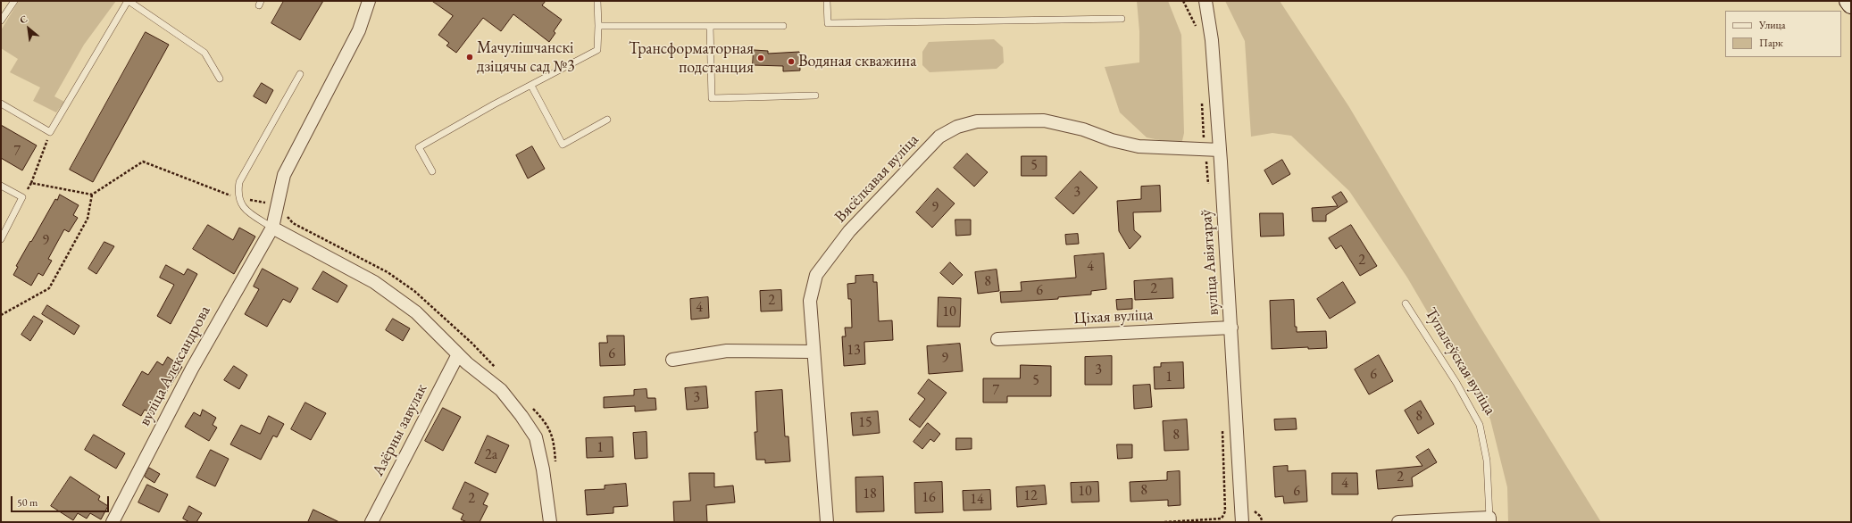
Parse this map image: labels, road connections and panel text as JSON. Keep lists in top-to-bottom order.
{
  "streets": {
    "street": [
      "Вясёлкавая вуліца",
      "вуліца Авіятараў",
      "Ціхая вуліца",
      "вуліца Александрова",
      "Азёрны завулак"
    ],
    "lane": ["Тупалеўская вуліца"]
  },
  "crossings": [
    ["Вясёлкавая вуліца", "вуліца Авіятараў"],
    ["вуліца Авіятараў", "Ціхая вуліца"]
  ],
  "places": ["Мачулішчанскі дзіцячы сад №3", "Трансформаторная подстанция", "Водяная скважина"],
  "house_numbers": [
    "7",
    "5",
    "3",
    "9",
    "9",
    "2",
    "4",
    "8",
    "2",
    "6",
    "2",
    "4",
    "10",
    "13",
    "6",
    "9",
    "3",
    "6",
    "1",
    "5",
    "7",
    "3",
    "8",
    "15",
    "8",
    "1",
    "2а",
    "2",
    "4",
    "8",
    "10",
    "6",
    "18",
    "12",
    "16",
    "2",
    "14"
  ],
  "legend": ["Улица", "Парк"],
  "scale_bar": "50 m",
  "north": "top left"
}
